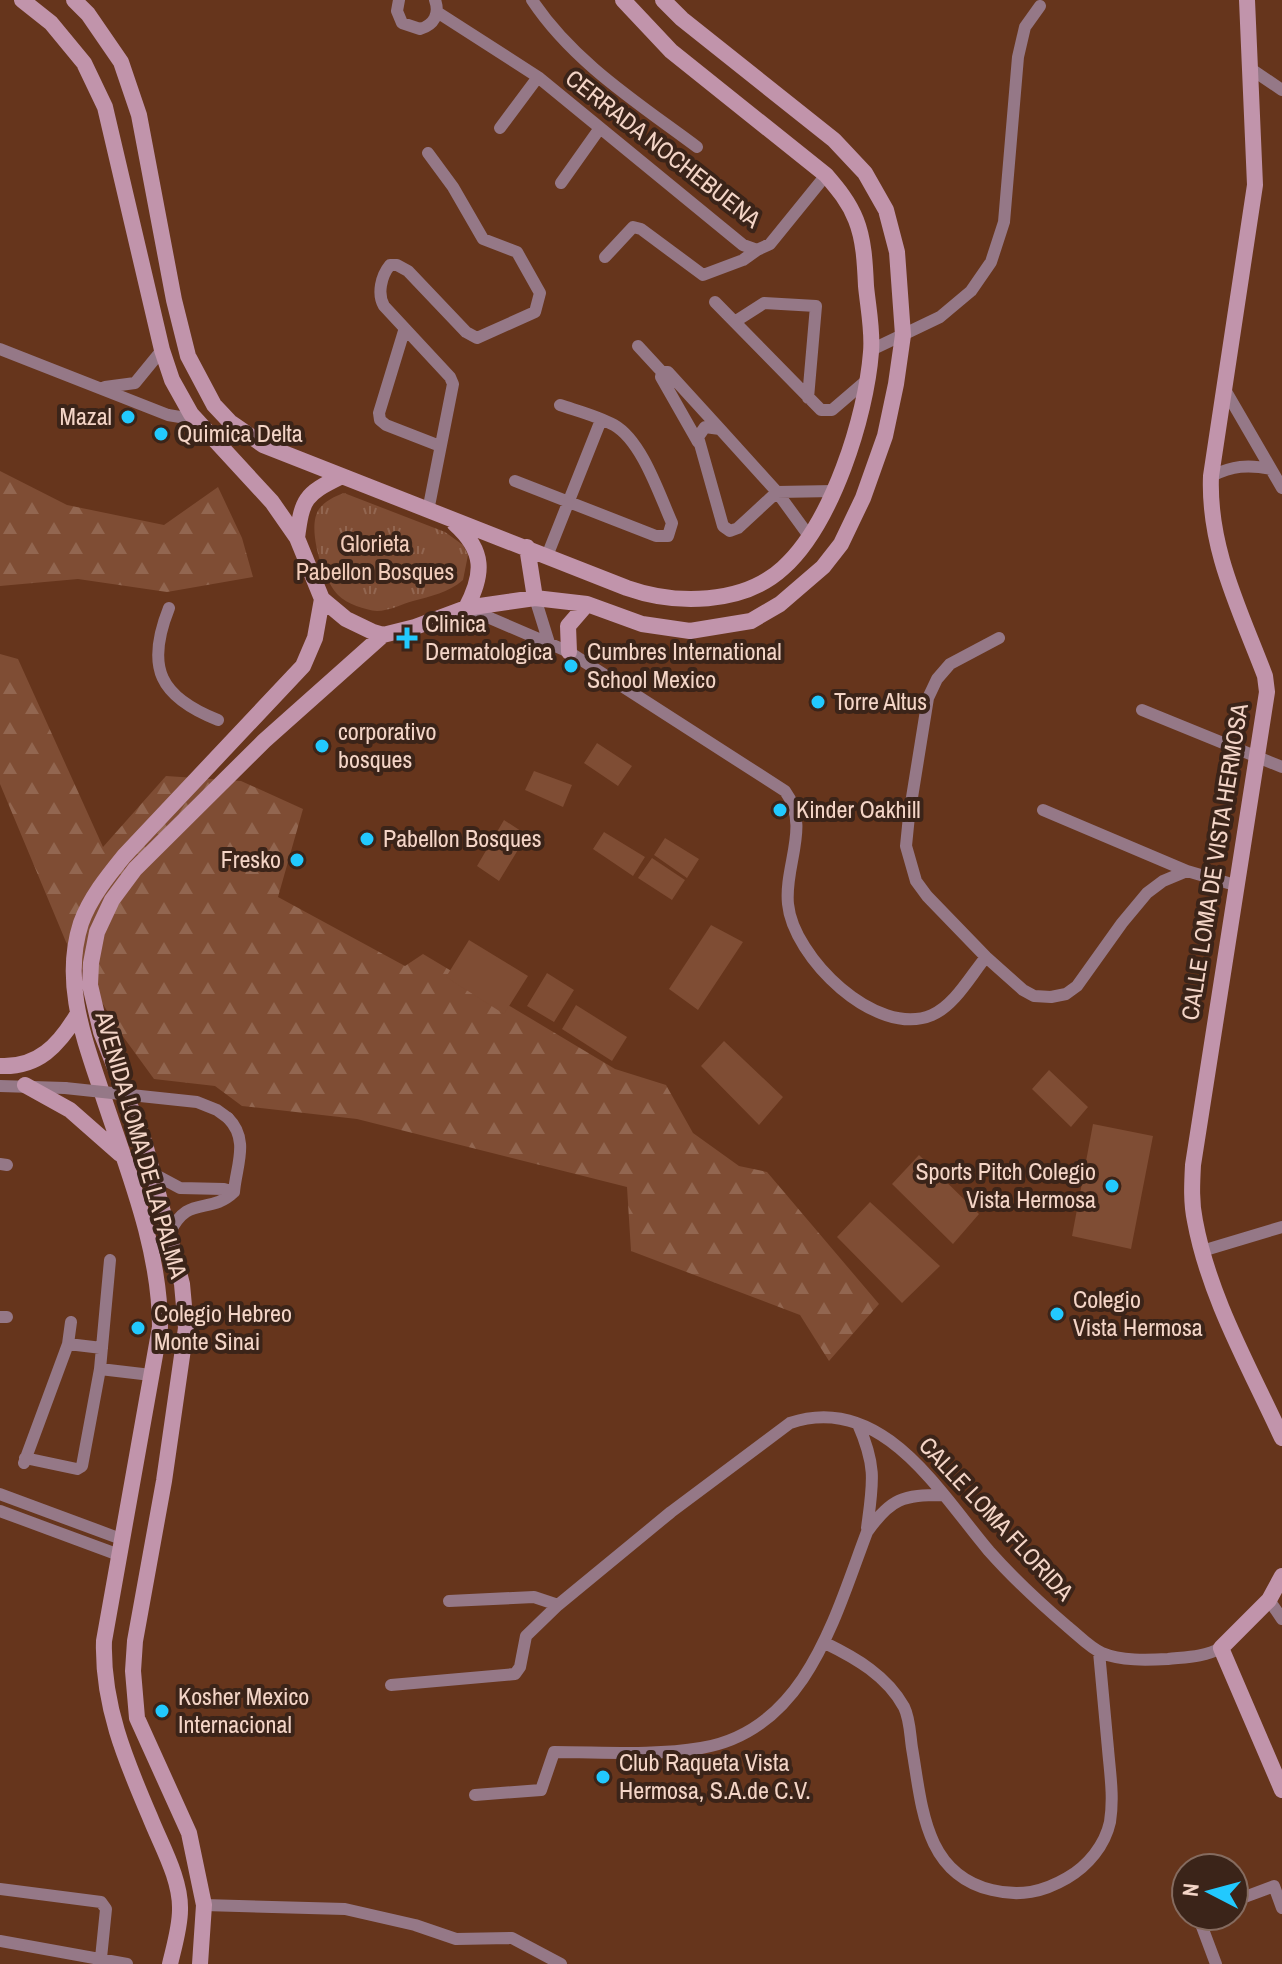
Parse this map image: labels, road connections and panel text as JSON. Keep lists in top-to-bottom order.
{
  "streets": {
    "main road": ["CALLE LOMA DE VISTA HERMOSA", "AVENIDA LOMA DE LA PALMA"],
    "street": ["CERRADA NOCHEBUENA", "CALLE LOMA FLORIDA"]
  },
  "parks": ["Glorieta Pabellon Bosques"],
  "places": {
    "other": [
      "Mazal",
      "Quimica Delta",
      "Cumbres International School Mexico",
      "Torre Altus",
      "corporativo bosques",
      "Kinder Oakhill",
      "Pabellon Bosques",
      "Fresko",
      "Sports Pitch Colegio Vista Hermosa",
      "Colegio Vista Hermosa",
      "Colegio Hebreo Monte Sinai",
      "Kosher Mexico Internacional",
      "Club Raqueta Vista Hermosa, S.A.de C.V."
    ],
    "health": ["Clinica Dermatologica"]
  },
  "north": "left"
}
